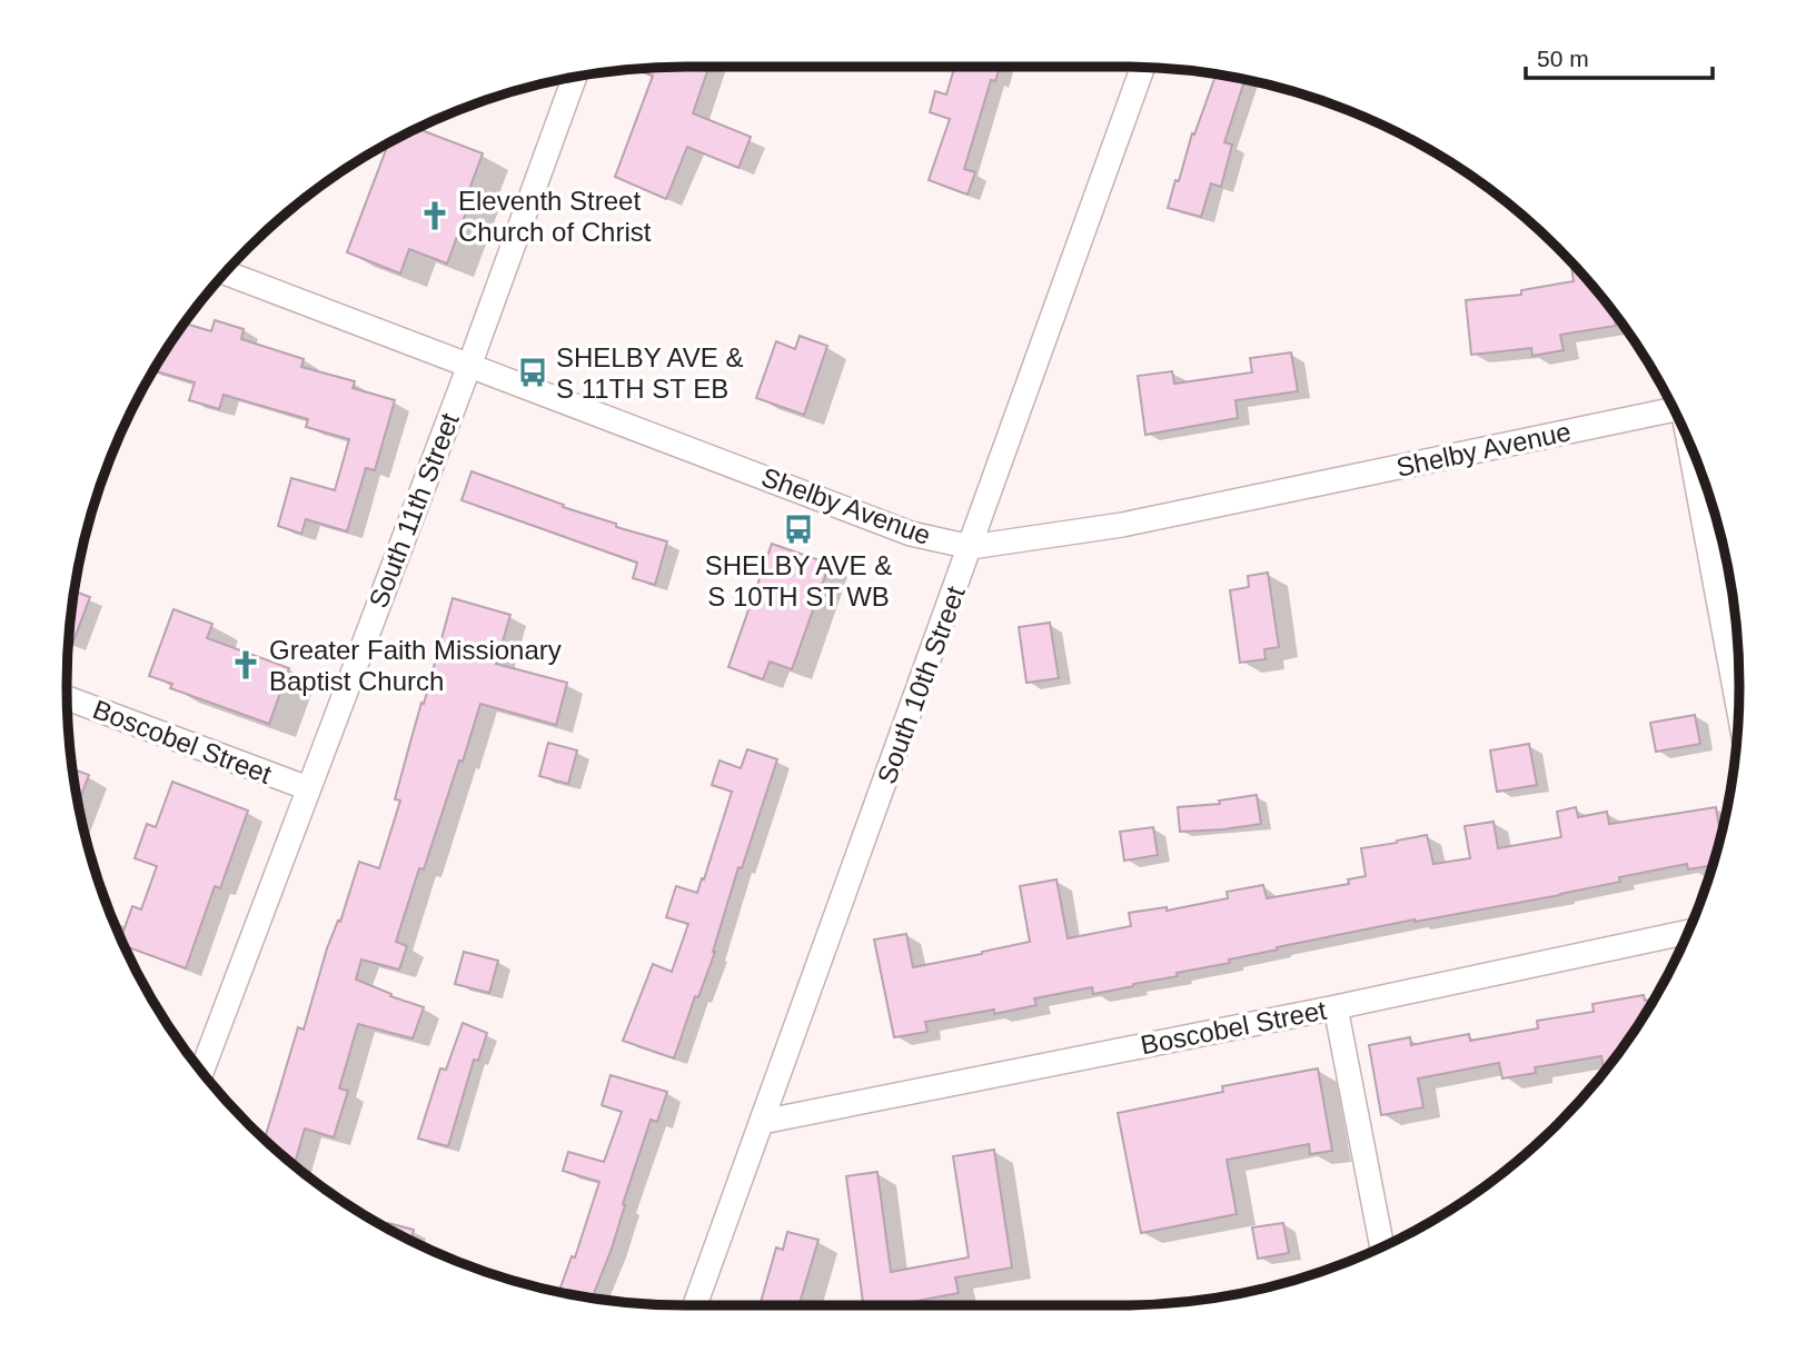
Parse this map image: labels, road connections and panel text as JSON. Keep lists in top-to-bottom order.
{
  "streets": {
    "street": [
      "Shelby Avenue",
      "South 11th Street",
      "South 10th Street",
      "Boscobel Street"
    ]
  },
  "crossings": [
    ["Shelby Avenue", "South 11th Street"],
    ["Shelby Avenue", "South 10th Street"],
    ["South 11th Street", "Boscobel Street"],
    ["South 10th Street", "Boscobel Street"]
  ],
  "places": {
    "church": ["Eleventh Street Church of Christ", "Greater Faith Missionary Baptist Church"],
    "bus stop": ["SHELBY AVE & S 11TH ST EB", "SHELBY AVE & S 10TH ST WB"]
  },
  "scale_bar": "50 m"
}
